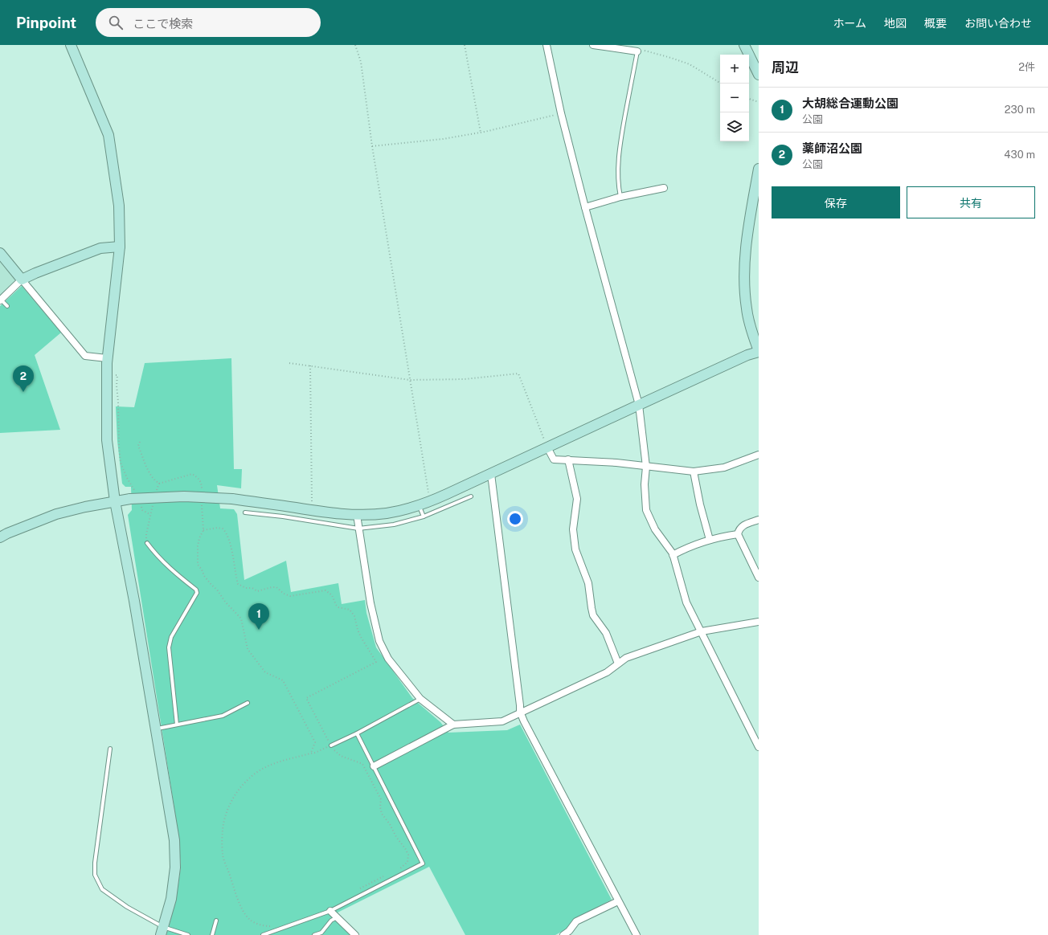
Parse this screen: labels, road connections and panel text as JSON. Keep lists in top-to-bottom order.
{
  "page": {
    "header": "Pinpoint",
    "search": "ここで検索",
    "nav": [
      "ホーム",
      "地図",
      "概要",
      "お問い合わせ"
    ],
    "heading": ["周辺", "2件"],
    "map_buttons": ["+", "−"],
    "list": [
      {
        "mark": "1",
        "name": "大胡総合運動公園",
        "note": "公園",
        "value": "230 m"
      },
      {
        "mark": "2",
        "name": "薬師沼公園",
        "note": "公園",
        "value": "430 m"
      }
    ],
    "buttons": ["保存", "共有"],
    "pins": ["2", "1"]
  }
}
